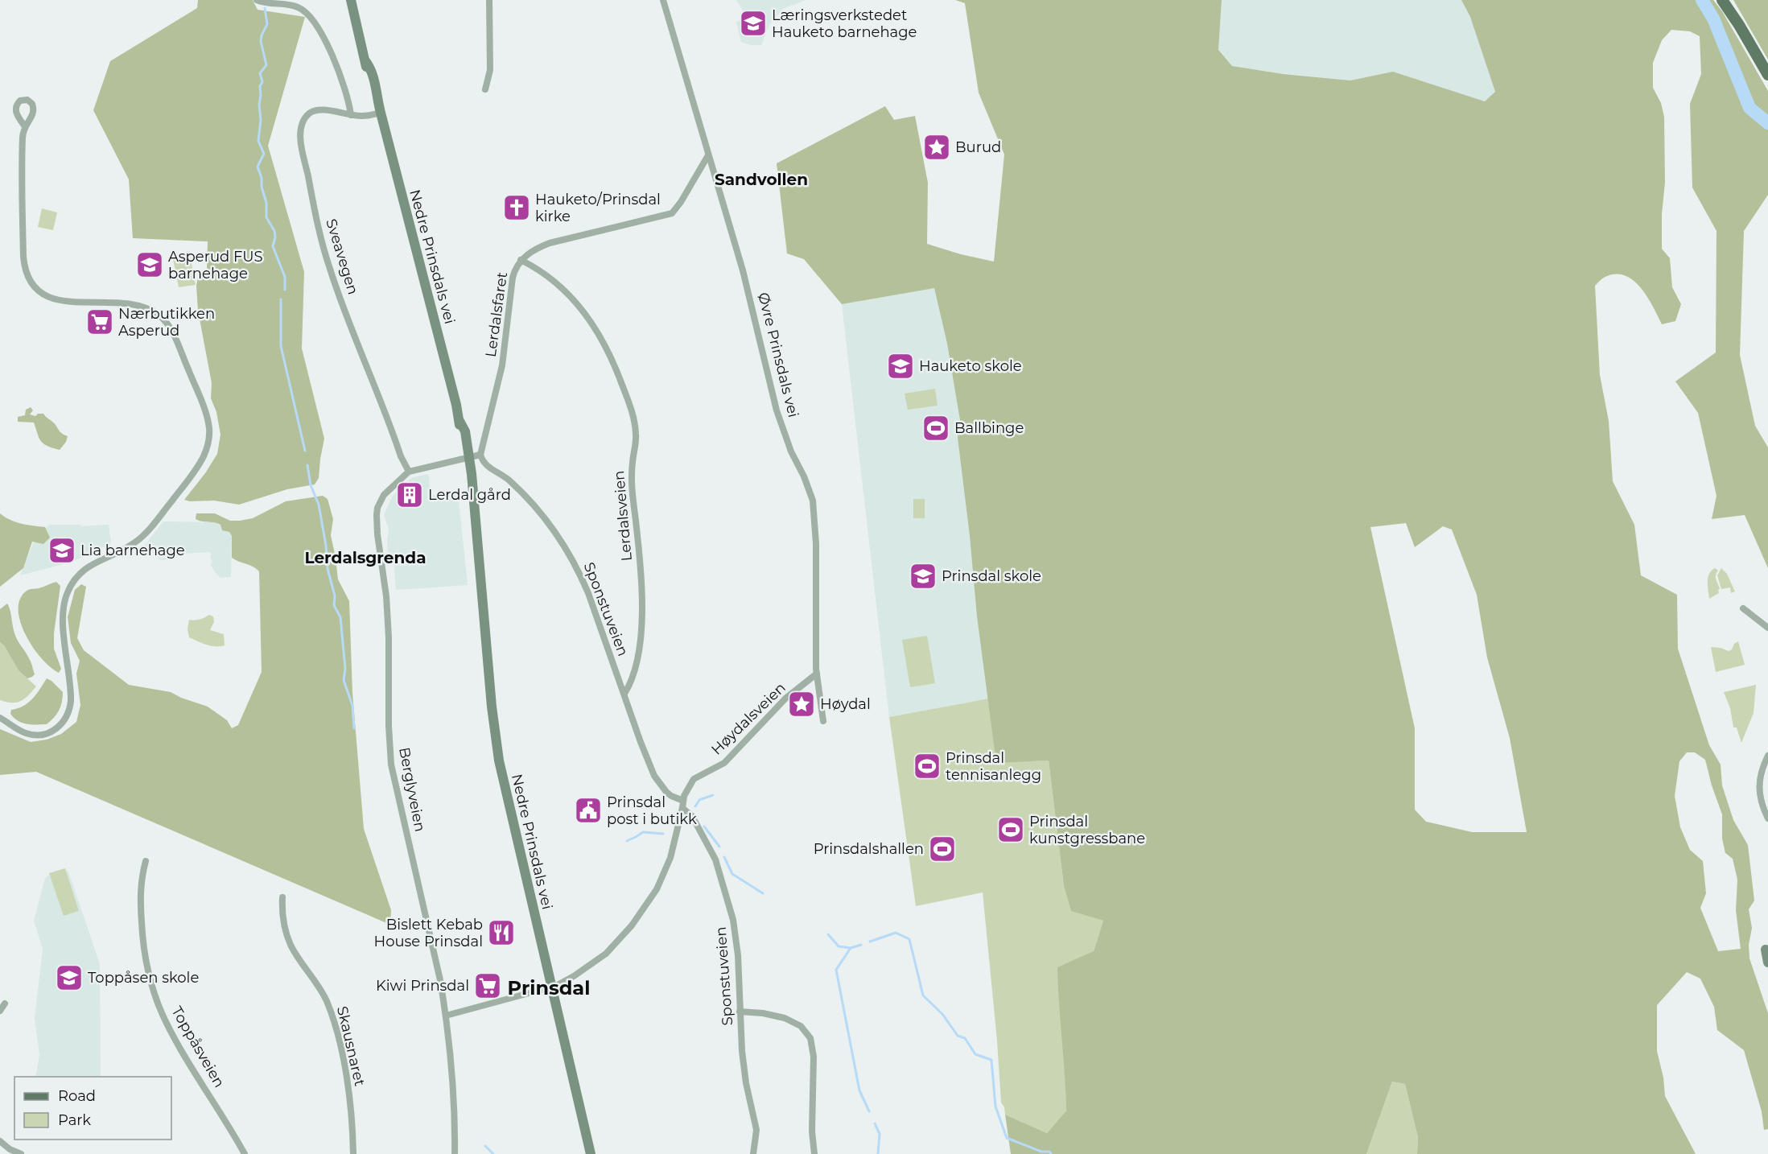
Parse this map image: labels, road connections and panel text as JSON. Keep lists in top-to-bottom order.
{
  "streets": {
    "main road": ["Nedre Prinsdals vei"],
    "street": [
      "Sveavegen",
      "Lerdalsfaret",
      "Øvre Prinsdals vei",
      "Lerdalsveien",
      "Sponstuveien",
      "Høydalsveien",
      "Berglyveien",
      "Skausnaret",
      "Toppåsveien"
    ]
  },
  "crossings": [
    ["Sveavegen", "Nedre Prinsdals vei"],
    ["Sveavegen", "Berglyveien"],
    ["Nedre Prinsdals vei", "Høydalsveien"],
    ["Nedre Prinsdals vei", "Berglyveien"],
    ["Lerdalsfaret", "Øvre Prinsdals vei"],
    ["Lerdalsfaret", "Lerdalsveien"],
    ["Lerdalsfaret", "Sponstuveien"],
    ["Øvre Prinsdals vei", "Høydalsveien"],
    ["Lerdalsveien", "Sponstuveien"],
    ["Sponstuveien", "Høydalsveien"],
    ["Høydalsveien", "Berglyveien"]
  ],
  "districts": ["Sandvollen", "Lerdalsgrenda", "Prinsdal"],
  "places": {
    "school or university": [
      "Læringsverkstedet Hauketo barnehage",
      "Asperud FUS barnehage",
      "Hauketo skole",
      "Lia barnehage",
      "Prinsdal skole",
      "Toppåsen skole"
    ],
    "place": ["Burud", "Høydal"],
    "church": ["Hauketo/Prinsdal kirke"],
    "supermarket": ["Nærbutikken Asperud", "Kiwi Prinsdal"],
    "sports": [
      "Ballbinge",
      "Prinsdal tennisanlegg",
      "Prinsdal kunstgressbane",
      "Prinsdalshallen"
    ],
    "building": ["Lerdal gård"],
    "public building": ["Prinsdal post i butikk"],
    "restaurant": ["Bislett Kebab House Prinsdal"]
  },
  "legend": ["Road", "Park"]
}
